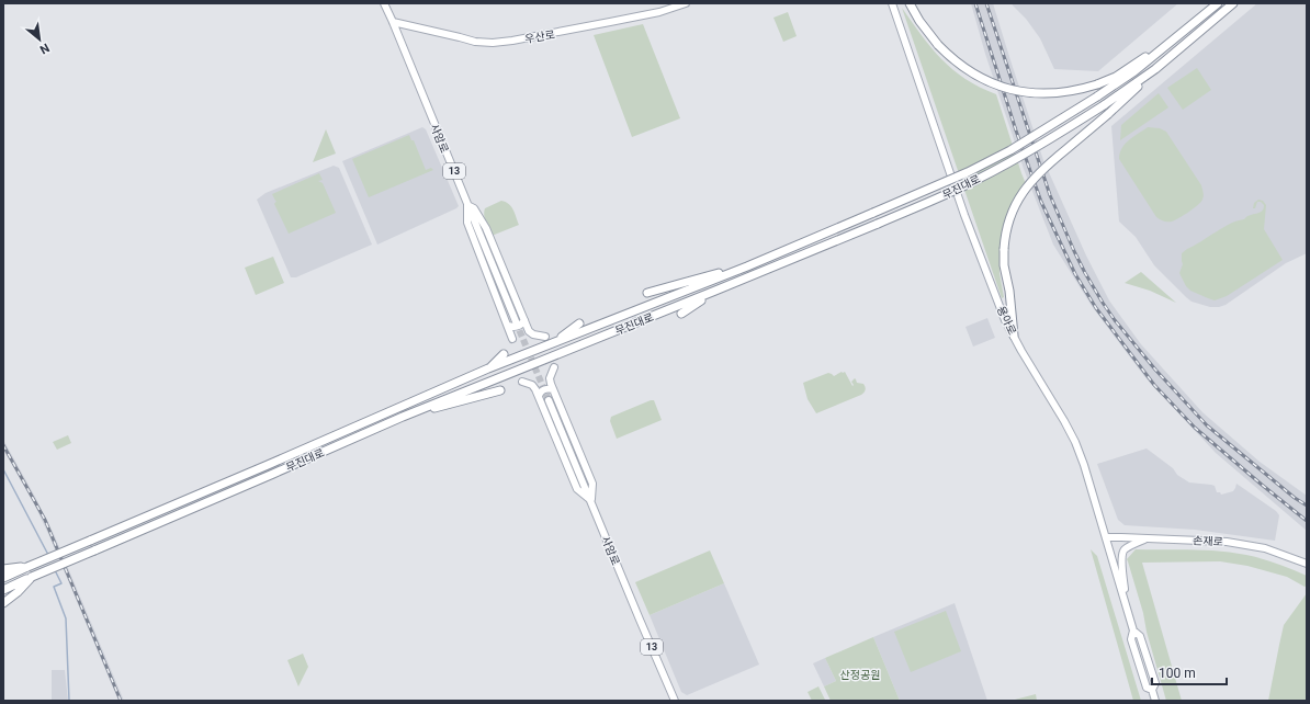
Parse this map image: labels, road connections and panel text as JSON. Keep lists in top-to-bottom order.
{
  "streets": {
    "highway": ["무진대로"],
    "main road": [
      "우산로",
      "사암로",
      "13",
      "용아로",
      "손재로"
    ]
  },
  "crossings": [
    ["우산로", "사암로"],
    ["용아로", "손재로"]
  ],
  "parks": ["산정공원"],
  "scale_bar": "100 m",
  "north": "bottom right"
}
